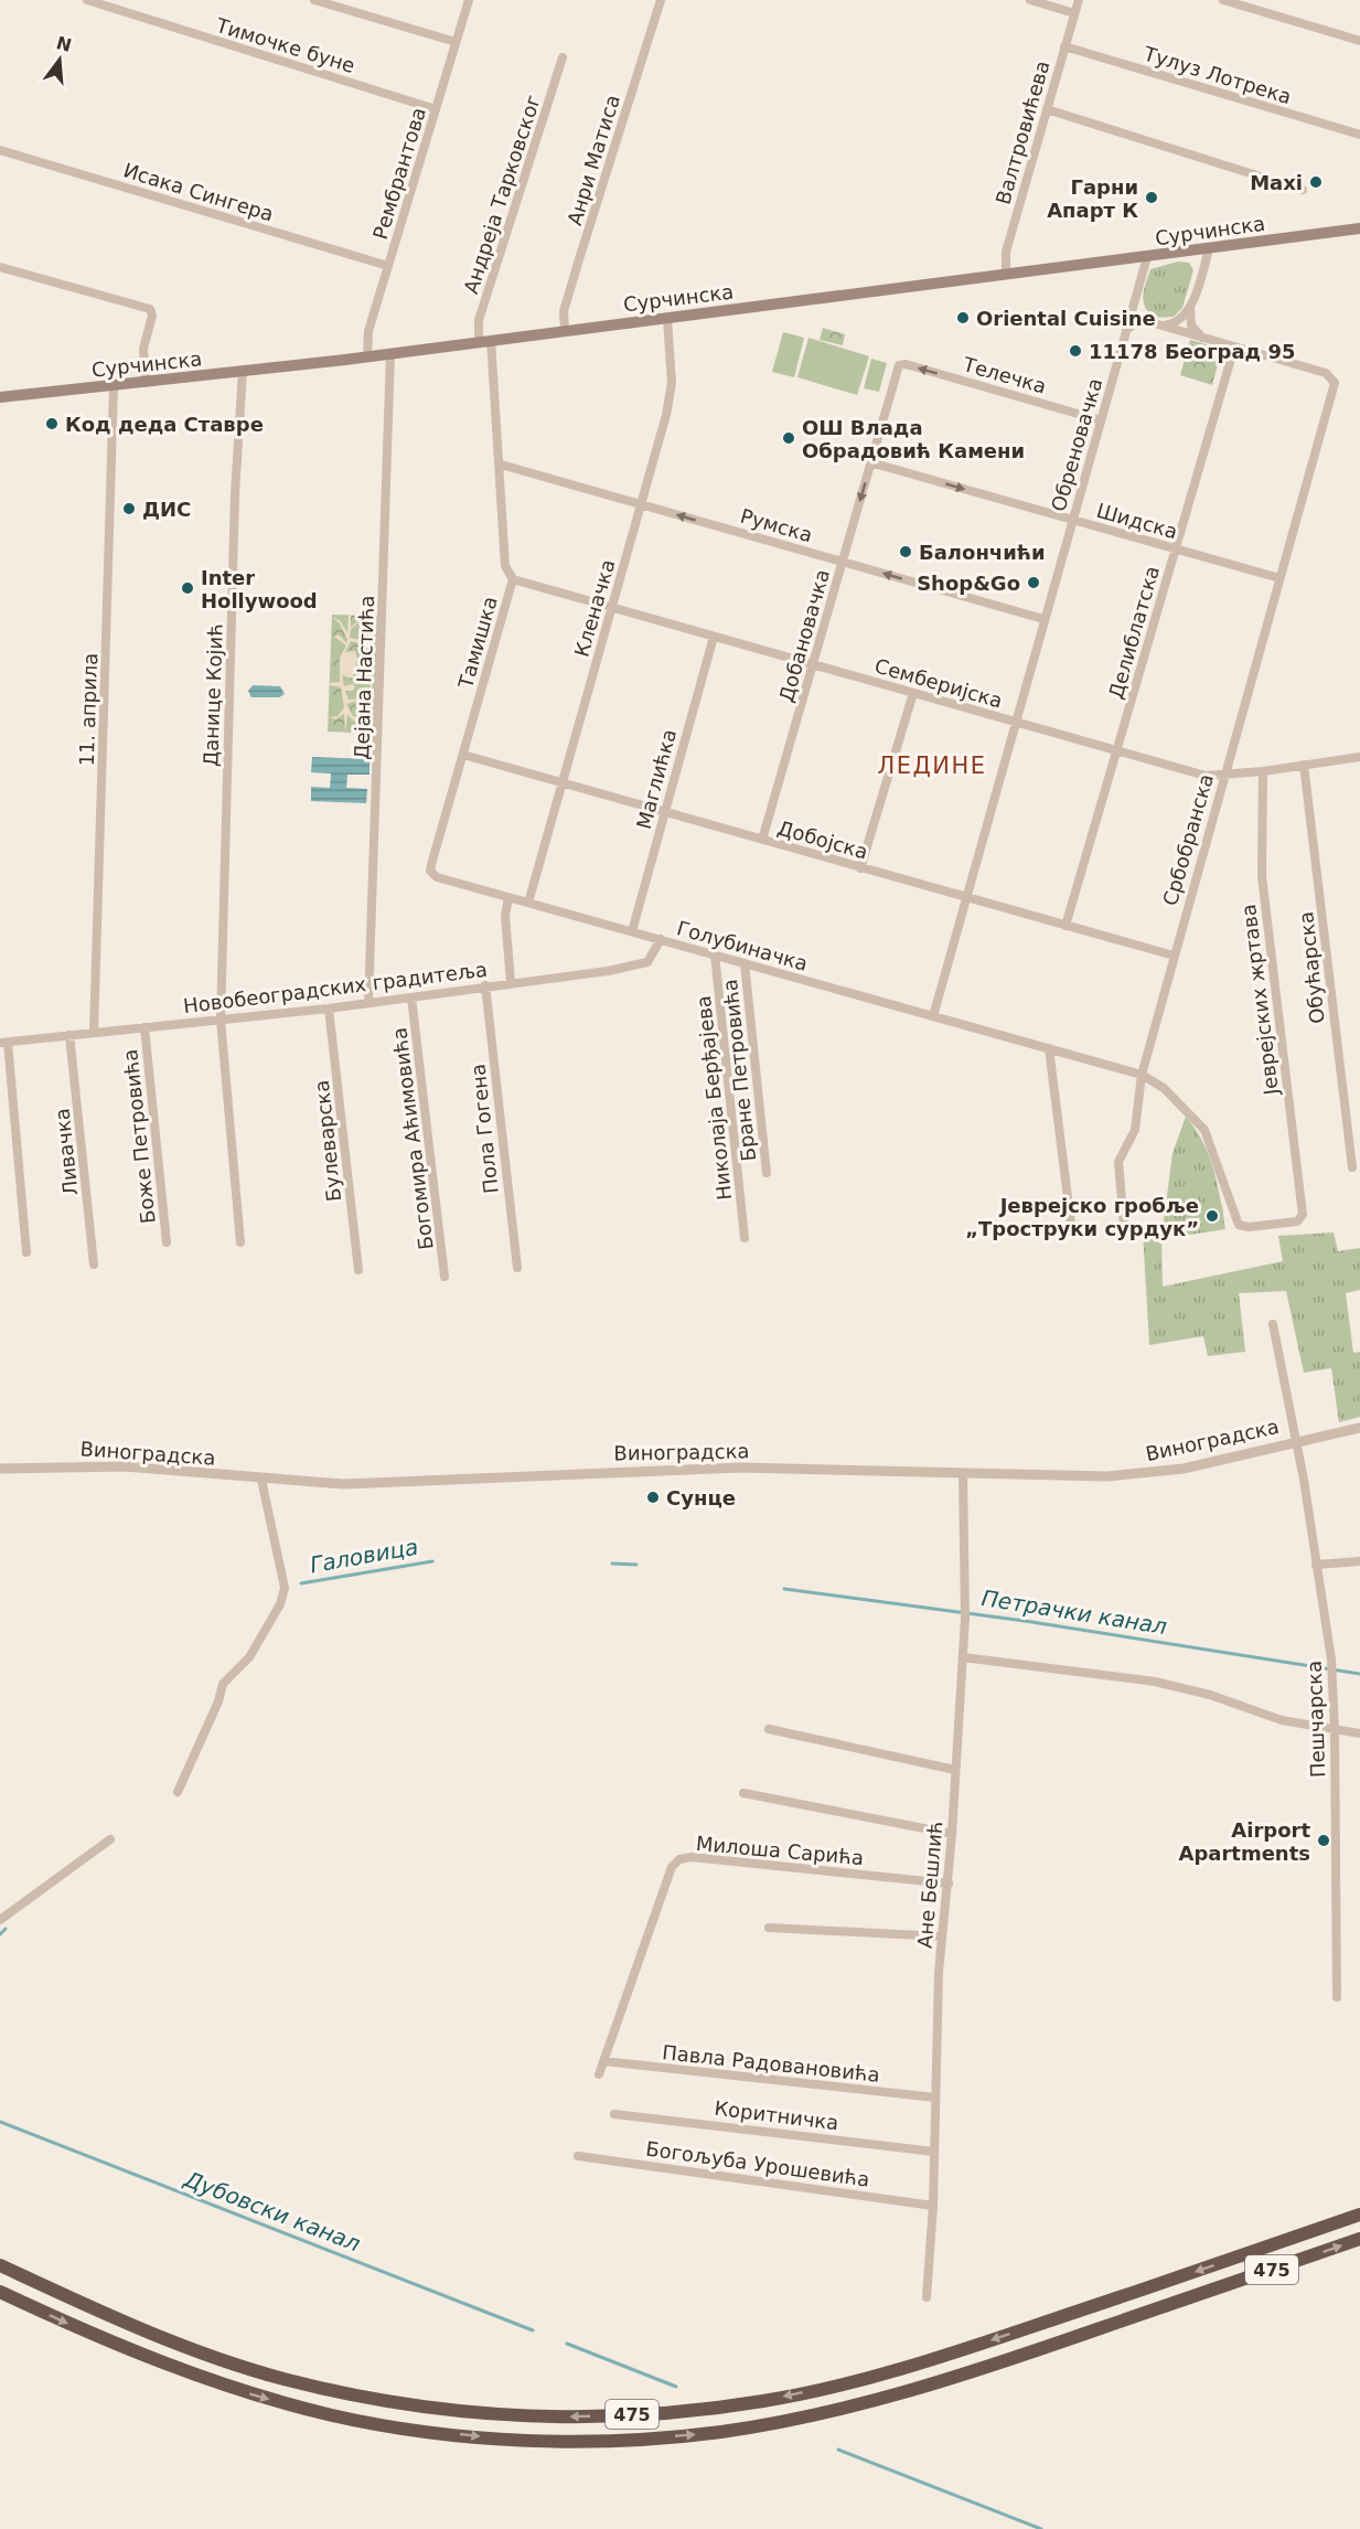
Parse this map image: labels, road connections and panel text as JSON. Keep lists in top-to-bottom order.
{
  "streets": {
    "highway": ["475"],
    "main road": ["Сурчинска"],
    "street": [
      "Тимочке буне",
      "Тулуз Лотрека",
      "Валтровићева",
      "Анри Матиса",
      "Рембрантова",
      "Исака Сингера",
      "Андреја Тарковског",
      "Телечка",
      "Обреновачка",
      "Шидска",
      "Румска",
      "Кленачка",
      "Делиблатска",
      "Добановачка",
      "Тамишка",
      "Дејана Настића",
      "Семберијска",
      "Данице Којић",
      "11. априла",
      "Маглићка",
      "Добојска",
      "Србобранска",
      "Голубиначка",
      "Обућарска",
      "Новобеоградских градитеља",
      "Јеврејских жртава",
      "Бране Петровића",
      "Николаја Берђајева",
      "Пола Гогена",
      "Боже Петровића",
      "Богомира Аћимовића",
      "Булеварска",
      "Ливачка",
      "Виноградска",
      "Пешчарска",
      "Милоша Сарића",
      "Ане Бешлић",
      "Павла Радовановића",
      "Коритничка",
      "Богољуба Урошевића"
    ]
  },
  "crossings": [
    ["Тимочке буне", "Рембрантова"],
    ["Тулуз Лотрека", "Валтровићева"],
    ["Валтровићева", "Сурчинска"],
    ["Анри Матиса", "Сурчинска"],
    ["Рембрантова", "Исака Сингера"],
    ["Рембрантова", "Сурчинска"],
    ["Андреја Тарковског", "Сурчинска"],
    ["Андреја Тарковског", "Тамишка"],
    ["Сурчинска", "Обреновачка"],
    ["Сурчинска", "Кленачка"],
    ["Сурчинска", "Тамишка"],
    ["Сурчинска", "Дејана Настића"],
    ["Сурчинска", "Данице Којић"],
    ["Сурчинска", "11. априла"],
    ["Телечка", "Обреновачка"],
    ["Телечка", "Добановачка"],
    ["Обреновачка", "Шидска"],
    ["Обреновачка", "Румска"],
    ["Обреновачка", "Семберијска"],
    ["Обреновачка", "Добојска"],
    ["Обреновачка", "Голубиначка"],
    ["Шидска", "Делиблатска"],
    ["Шидска", "Добановачка"],
    ["Шидска", "Србобранска"],
    ["Румска", "Кленачка"],
    ["Румска", "Добановачка"],
    ["Румска", "Тамишка"],
    ["Кленачка", "Семберијска"],
    ["Кленачка", "Добојска"],
    ["Кленачка", "Голубиначка"],
    ["Делиблатска", "Семберијска"],
    ["Делиблатска", "Добојска"],
    ["Делиблатска", "Србобранска"],
    ["Добановачка", "Семберијска"],
    ["Добановачка", "Добојска"],
    ["Тамишка", "Семберијска"],
    ["Тамишка", "Добојска"],
    ["Тамишка", "Голубиначка"],
    ["Дејана Настића", "Новобеоградских градитеља"],
    ["Семберијска", "Маглићка"],
    ["Семберијска", "Србобранска"],
    ["Семберијска", "Обућарска"],
    ["Семберијска", "Јеврејских жртава"],
    ["Данице Којић", "Новобеоградских градитеља"],
    ["11. априла", "Новобеоградских градитеља"],
    ["Маглићка", "Добојска"],
    ["Маглићка", "Голубиначка"],
    ["Добојска", "Србобранска"],
    ["Србобранска", "Голубиначка"],
    ["Србобранска", "Јеврејских жртава"],
    ["Голубиначка", "Новобеоградских градитеља"],
    ["Голубиначка", "Јеврејских жртава"],
    ["Голубиначка", "Бране Петровића"],
    ["Голубиначка", "Николаја Берђајева"],
    ["Новобеоградских градитеља", "Пола Гогена"],
    ["Новобеоградских градитеља", "Боже Петровића"],
    ["Новобеоградских градитеља", "Богомира Аћимовића"],
    ["Новобеоградских градитеља", "Булеварска"],
    ["Новобеоградских градитеља", "Ливачка"],
    ["Виноградска", "Пешчарска"],
    ["Виноградска", "Ане Бешлић"],
    ["Милоша Сарића", "Ане Бешлић"],
    ["Милоша Сарића", "Павла Радовановића"],
    ["Ане Бешлић", "Павла Радовановића"],
    ["Ане Бешлић", "Коритничка"],
    ["Ане Бешлић", "Богољуба Урошевића"]
  ],
  "one_way": ["Телечка", "Шидска", "Румска"],
  "districts": ["ЛЕДИНЕ"],
  "water": ["Галовица", "Петрачки канал", "Дубовски канал"],
  "places": [
    "Maxi",
    "Гарни Апарт К",
    "Oriental Cuisine",
    "11178 Београд 95",
    "Код деда Ставре",
    "ОШ Влада Обрадовић Камени",
    "ДИС",
    "Балончићи",
    "Shop&Go",
    "Inter Hollywood",
    "Јеврејско гробље „Троструки сурдук”",
    "Сунце",
    "Airport Apartments"
  ],
  "north": "top"
}
